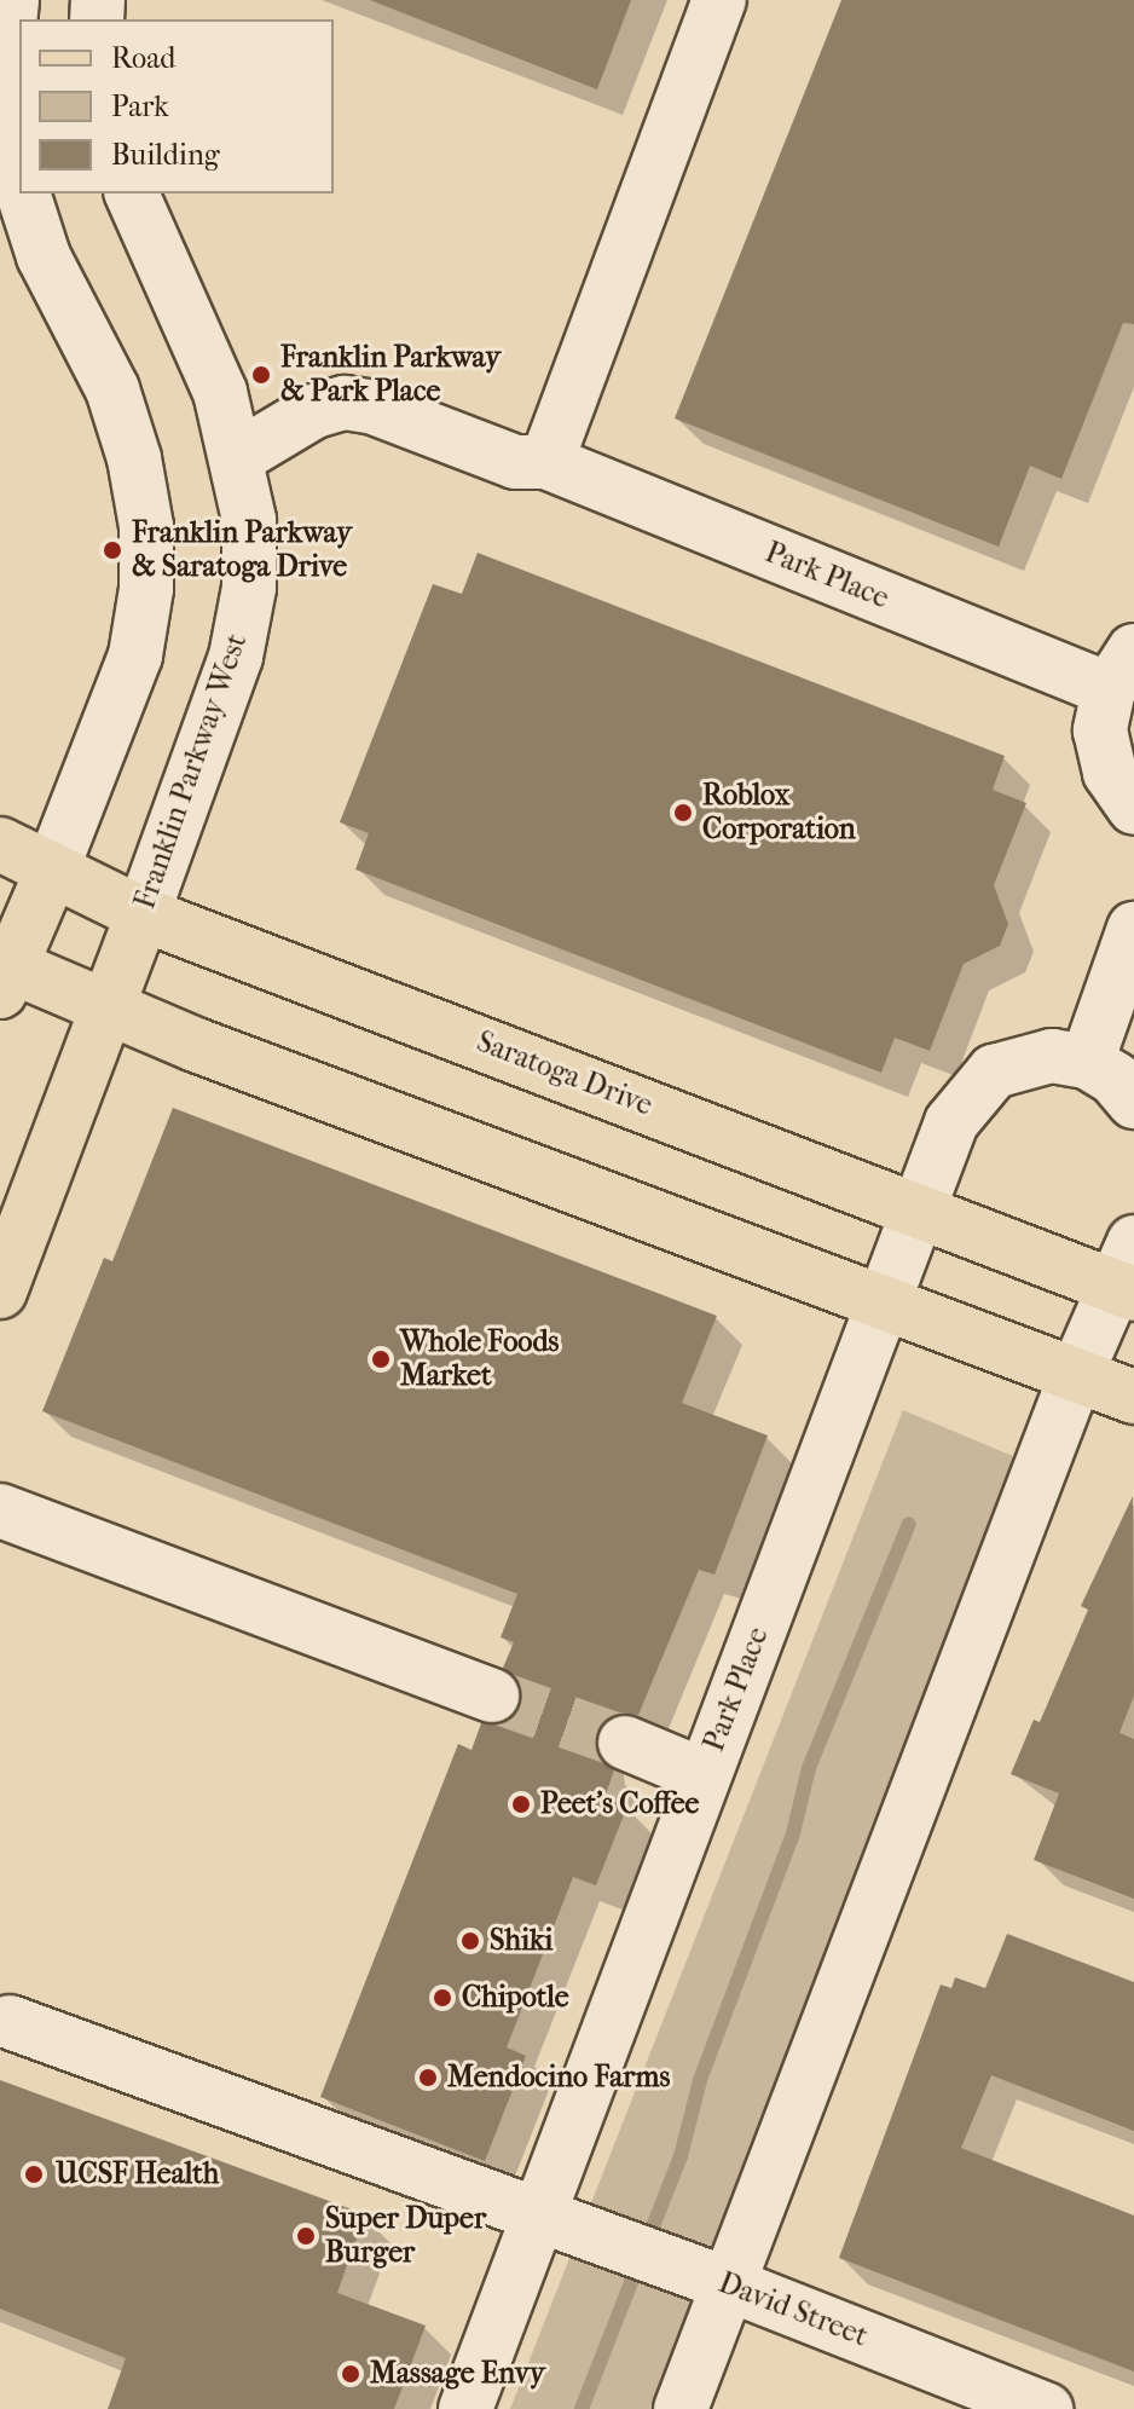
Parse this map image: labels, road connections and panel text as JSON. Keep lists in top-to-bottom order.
{
  "streets": {
    "main road": ["Franklin Parkway West", "Saratoga Drive"],
    "street": ["Park Place", "David Street"]
  },
  "crossings": [
    ["Park Place", "Franklin Parkway West"],
    ["Park Place", "Saratoga Drive"],
    ["Park Place", "David Street"],
    ["Franklin Parkway West", "Saratoga Drive"]
  ],
  "places": [
    "Franklin Parkway & Park Place",
    "Franklin Parkway & Saratoga Drive",
    "Roblox Corporation",
    "Whole Foods Market",
    "Peet's Coffee",
    "Shiki",
    "Chipotle",
    "Mendocino Farms",
    "UCSF Health",
    "Super Duper Burger",
    "Massage Envy"
  ],
  "legend": ["Road", "Park", "Building"]
}
